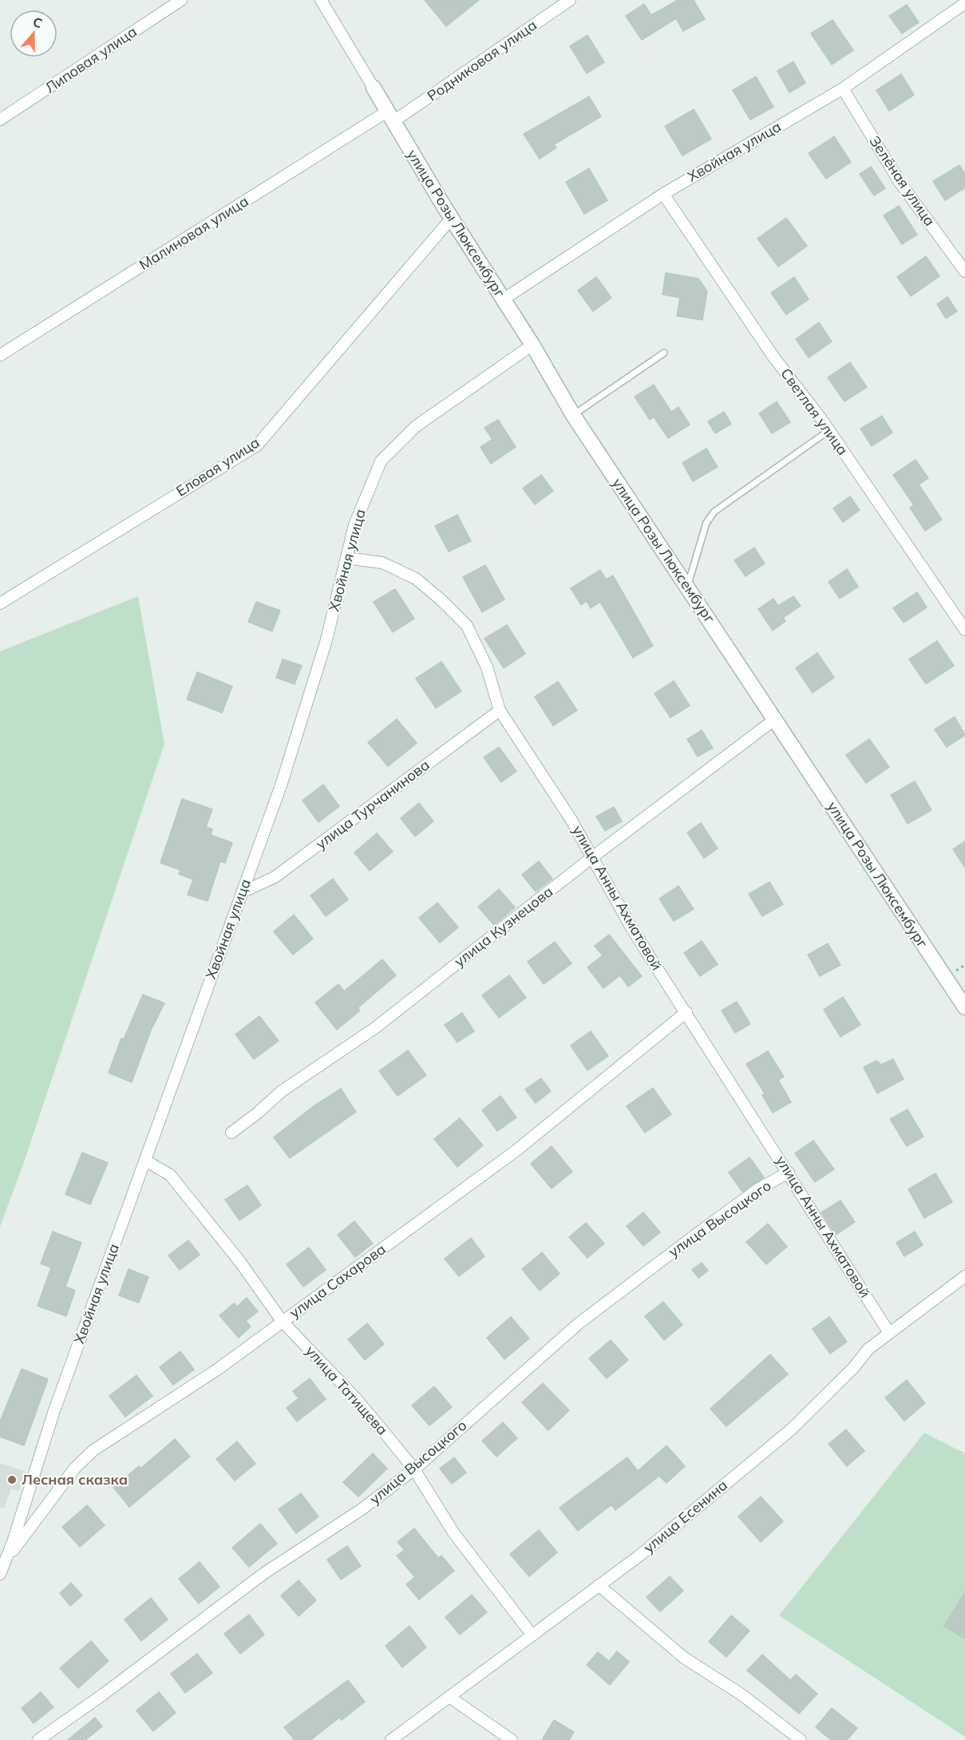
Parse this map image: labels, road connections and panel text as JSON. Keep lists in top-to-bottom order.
{
  "streets": {
    "street": [
      "Липовая улица",
      "Родниковая улица",
      "Хвойная улица",
      "Зелёная улица",
      "улица Розы Люксембург",
      "Малиновая улица",
      "Светлая улица",
      "Еловая улица",
      "улица Турчанинова",
      "улица Анны Ахматовой",
      "улица Кузнецова",
      "улица Высоцкого",
      "улица Сахарова",
      "улица Татищева",
      "улица Есенина"
    ]
  },
  "crossings": [
    ["Родниковая улица", "улица Розы Люксембург"],
    ["Родниковая улица", "Малиновая улица"],
    ["Хвойная улица", "Зелёная улица"],
    ["Хвойная улица", "улица Розы Люксембург"],
    ["Хвойная улица", "Светлая улица"],
    ["Хвойная улица", "улица Турчанинова"],
    ["Хвойная улица", "улица Анны Ахматовой"],
    ["Хвойная улица", "улица Сахарова"],
    ["Хвойная улица", "улица Татищева"],
    ["улица Розы Люксембург", "Малиновая улица"],
    ["улица Розы Люксембург", "Еловая улица"],
    ["улица Розы Люксембург", "улица Кузнецова"],
    ["улица Турчанинова", "улица Анны Ахматовой"],
    ["улица Анны Ахматовой", "улица Кузнецова"],
    ["улица Анны Ахматовой", "улица Высоцкого"],
    ["улица Анны Ахматовой", "улица Сахарова"],
    ["улица Анны Ахматовой", "улица Есенина"],
    ["улица Высоцкого", "улица Татищева"],
    ["улица Сахарова", "улица Татищева"],
    ["улица Татищева", "улица Есенина"]
  ],
  "places": ["Лесная сказка"],
  "north": "top"
}
